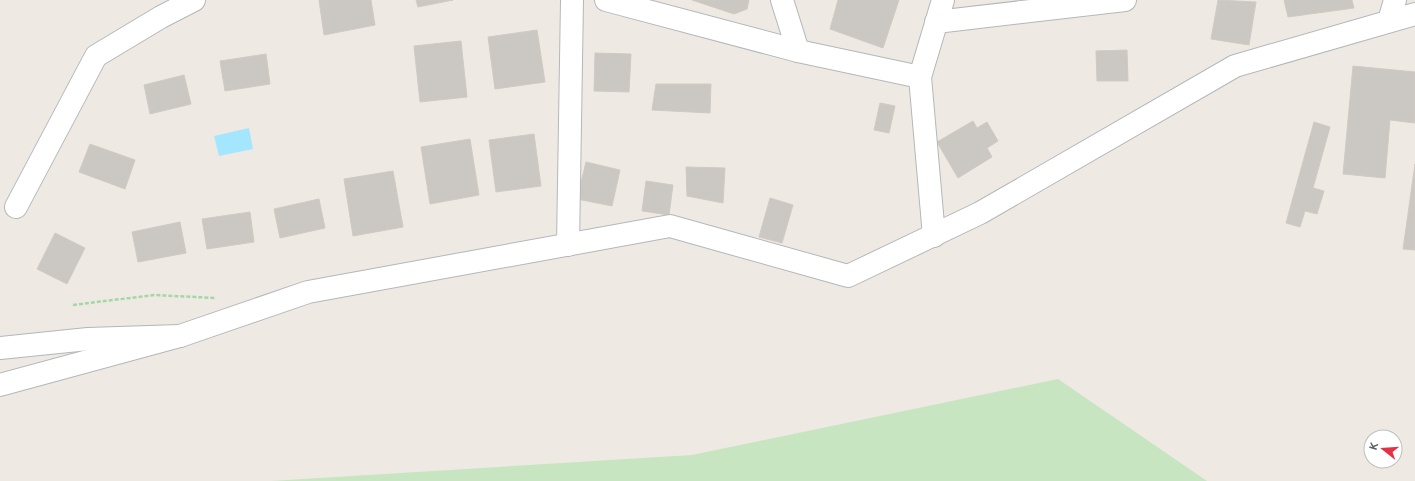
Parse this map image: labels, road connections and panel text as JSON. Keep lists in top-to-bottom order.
{
  "north": "left"
}
